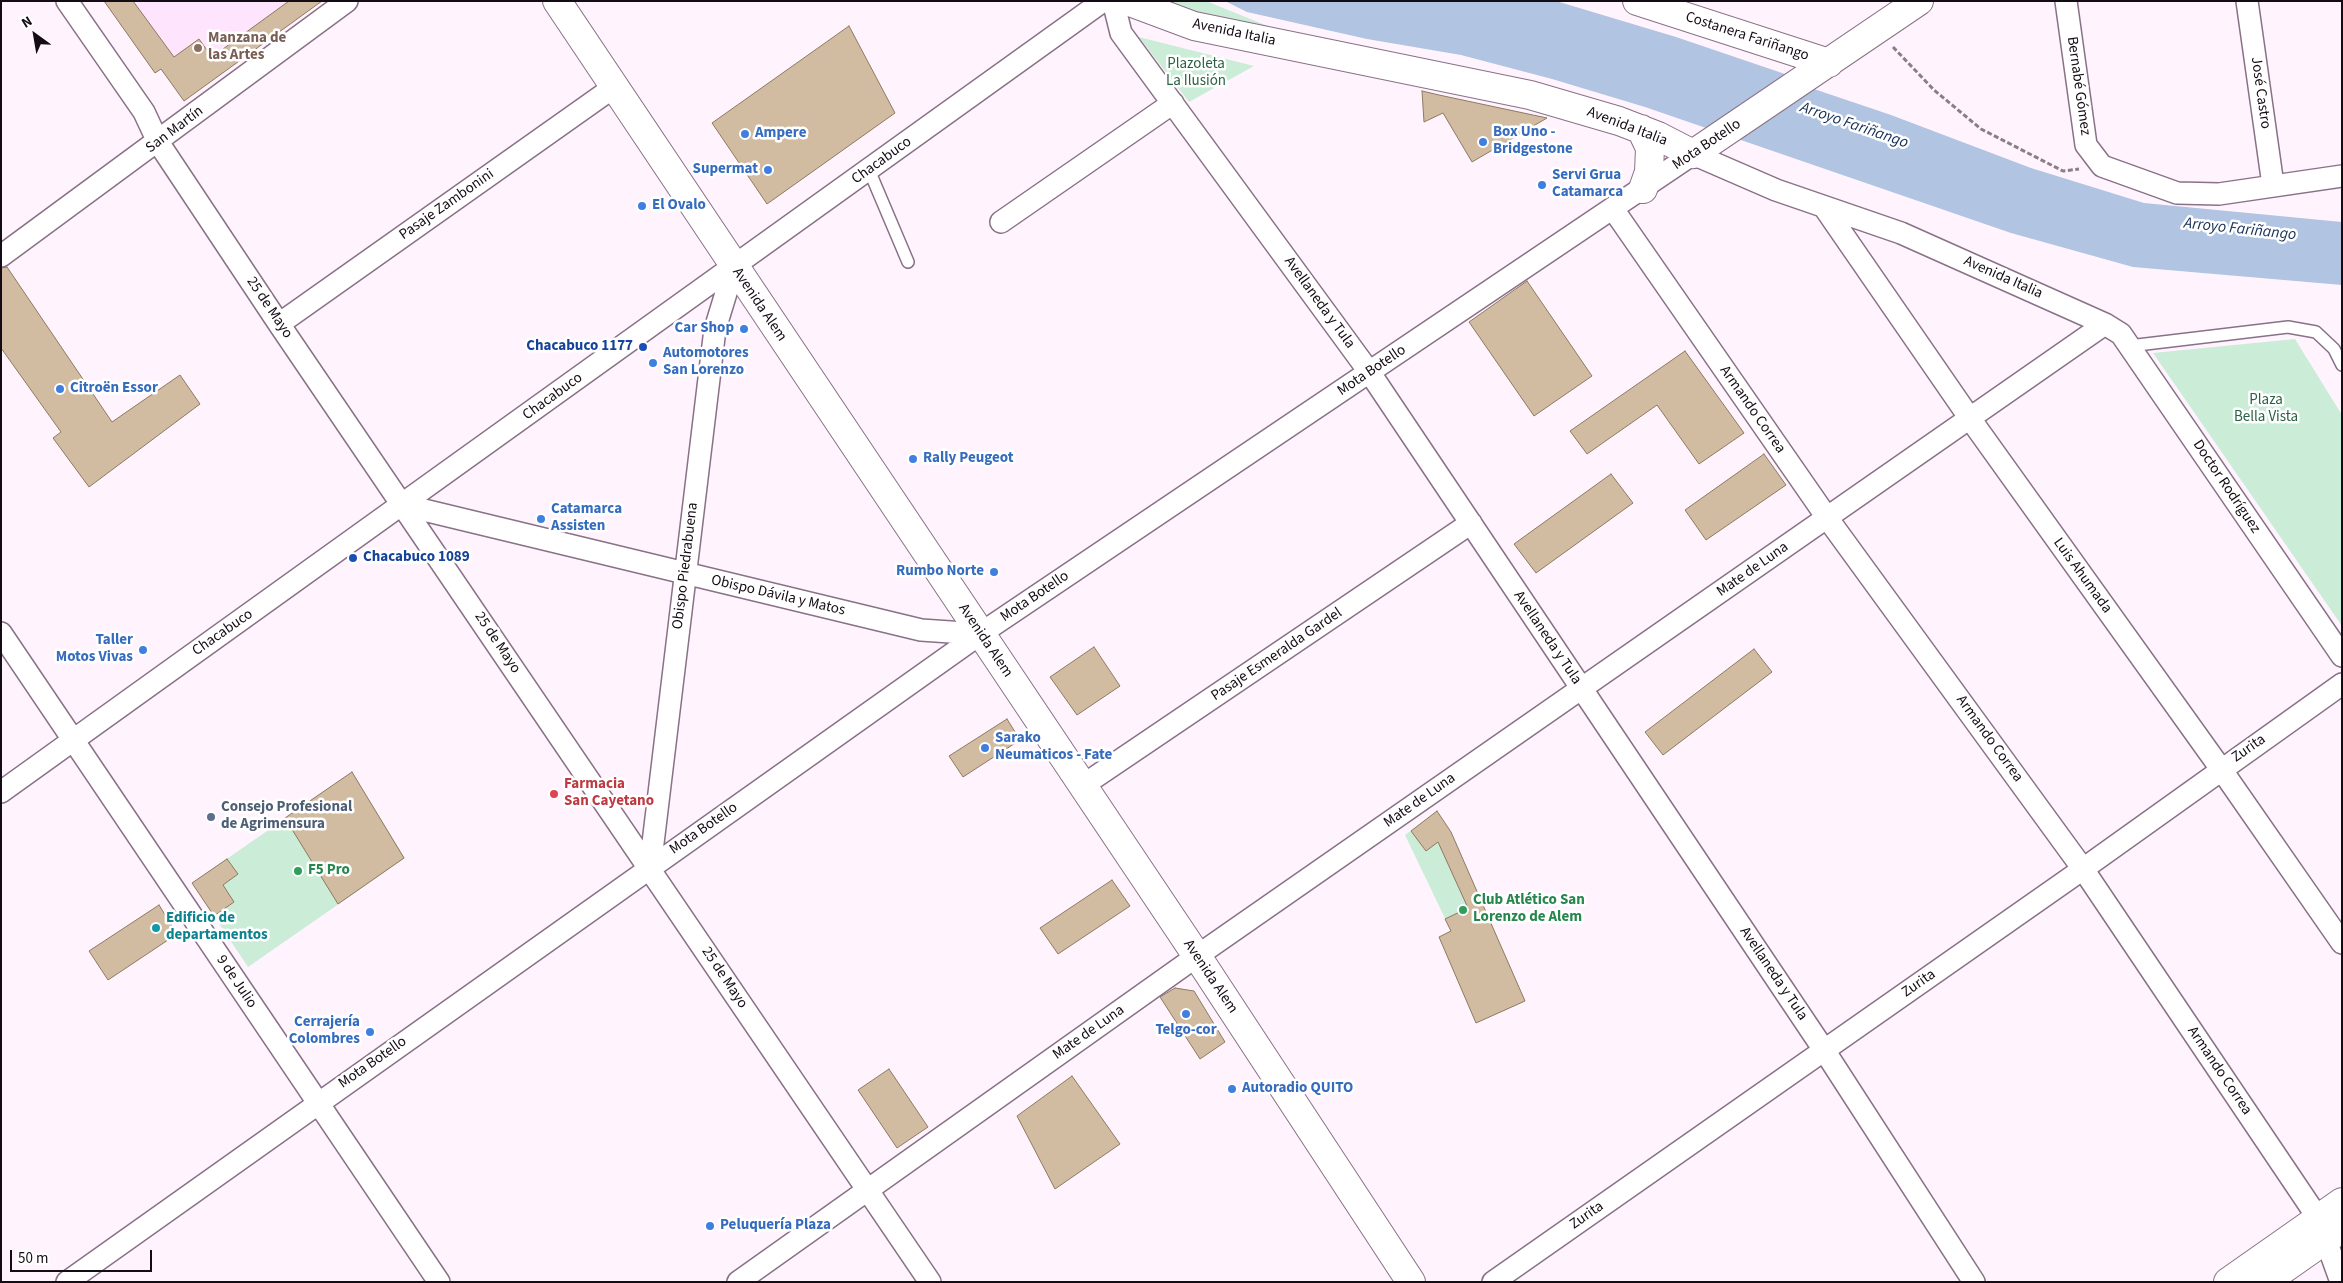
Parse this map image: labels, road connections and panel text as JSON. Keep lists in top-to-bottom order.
{
  "streets": {
    "main road": [
      "Avenida Italia",
      "Costanera Fariñango",
      "Mota Botello",
      "Avenida Alem"
    ],
    "street": [
      "Bernabé Gómez",
      "José Castro",
      "San Martín",
      "Chacabuco",
      "Pasaje Zambonini",
      "Avellaneda y Tula",
      "25 de Mayo",
      "Armando Correa",
      "Doctor Rodríguez",
      "Obispo Piedrabuena",
      "Mate de Luna",
      "Luis Ahumada",
      "Obispo Dávila y Matos",
      "Pasaje Esmeralda Gardel",
      "Zurita",
      "9 de Julio"
    ]
  },
  "crossings": [
    ["Avenida Italia", "Mota Botello"],
    ["Avenida Italia", "Doctor Rodríguez"],
    ["Avenida Italia", "Mate de Luna"],
    ["Avenida Italia", "Luis Ahumada"],
    ["Costanera Fariñango", "Mota Botello"],
    ["San Martín", "25 de Mayo"],
    ["Mota Botello", "Avellaneda y Tula"],
    ["Mota Botello", "Avenida Alem"],
    ["Mota Botello", "25 de Mayo"],
    ["Mota Botello", "Armando Correa"],
    ["Mota Botello", "Obispo Piedrabuena"],
    ["Mota Botello", "Obispo Dávila y Matos"],
    ["Mota Botello", "9 de Julio"],
    ["Chacabuco", "Avenida Alem"],
    ["Chacabuco", "25 de Mayo"],
    ["Chacabuco", "Obispo Piedrabuena"],
    ["Chacabuco", "Obispo Dávila y Matos"],
    ["Chacabuco", "9 de Julio"],
    ["Pasaje Zambonini", "Avenida Alem"],
    ["Pasaje Zambonini", "25 de Mayo"],
    ["Avellaneda y Tula", "Mate de Luna"],
    ["Avellaneda y Tula", "Pasaje Esmeralda Gardel"],
    ["Avellaneda y Tula", "Zurita"],
    ["Avenida Alem", "Obispo Piedrabuena"],
    ["Avenida Alem", "Mate de Luna"],
    ["Avenida Alem", "Obispo Dávila y Matos"],
    ["Avenida Alem", "Pasaje Esmeralda Gardel"],
    ["25 de Mayo", "Obispo Piedrabuena"],
    ["25 de Mayo", "Mate de Luna"],
    ["25 de Mayo", "Obispo Dávila y Matos"],
    ["Armando Correa", "Mate de Luna"],
    ["Armando Correa", "Zurita"],
    ["Doctor Rodríguez", "Mate de Luna"],
    ["Obispo Piedrabuena", "Obispo Dávila y Matos"],
    ["Mate de Luna", "Luis Ahumada"],
    ["Luis Ahumada", "Zurita"]
  ],
  "water": ["Arroyo Fariñango"],
  "parks": ["Plazoleta La Ilusión", "Plaza Bella Vista"],
  "places": [
    "Manzana de las Artes",
    "Ampere",
    "Box Uno - Bridgestone",
    "Supermat",
    "Servi Grua Catamarca",
    "El Ovalo",
    "Car Shop",
    "Chacabuco 1177",
    "Automotores San Lorenzo",
    "Citroën Essor",
    "Rally Peugeot",
    "Catamarca Assisten",
    "Chacabuco 1089",
    "Rumbo Norte",
    "Taller Motos Vivas",
    "Sarako Neumaticos - Fate",
    "Farmacia San Cayetano",
    "Consejo Profesional de Agrimensura",
    "F5 Pro",
    "Club Atlético San Lorenzo de Alem",
    "Edificio de departamentos",
    "Telgo-cor",
    "Cerrajería Colombres",
    "Autoradio QUITO",
    "Peluquería Plaza"
  ],
  "scale_bar": "50 m",
  "north": "top left"
}
